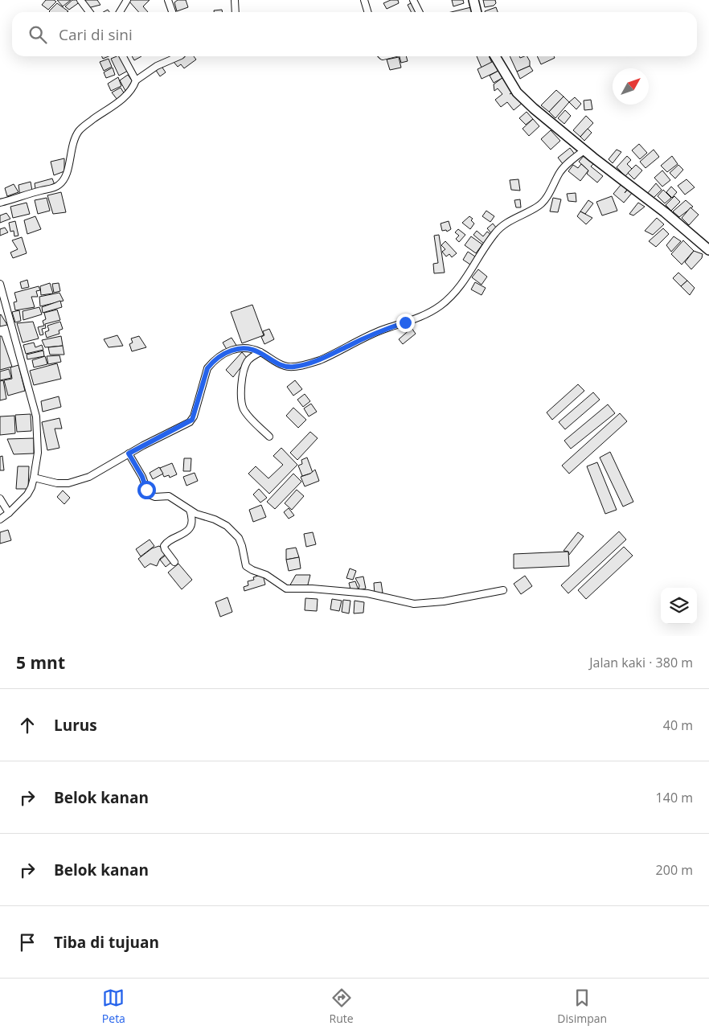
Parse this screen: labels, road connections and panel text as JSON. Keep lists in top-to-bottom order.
{
  "north": "top right",
  "page": {
    "search": "Cari di sini",
    "heading": ["5 mnt", "Jalan kaki · 380 m"],
    "list": [
      ["Lurus", "40 m"],
      ["Belok kanan", "140 m"],
      ["Belok kanan", "200 m"],
      "Tiba di tujuan"
    ],
    "nav": ["Peta", "Rute", "Disimpan"]
  }
}
